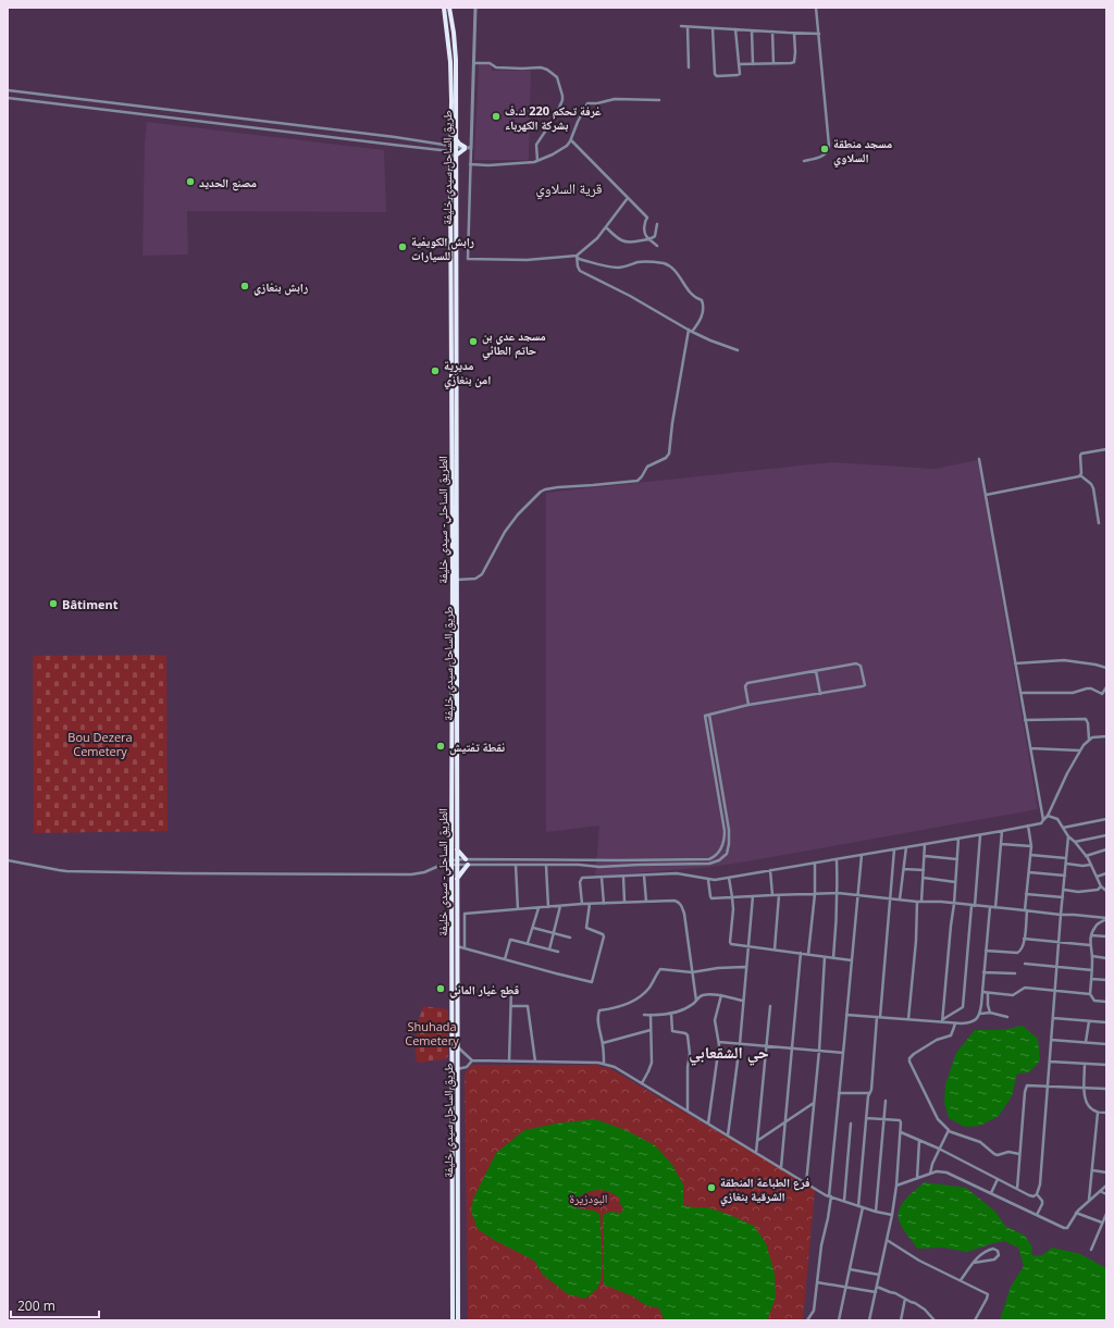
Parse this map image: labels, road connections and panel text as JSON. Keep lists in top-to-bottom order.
{
  "streets": {
    "highway": ["طريق الساحل سيدي خليفة", "الطريق الساحلي- سيدي خليفة"]
  },
  "crossings": [
    ["طريق الساحل سيدي خليفة", "الطريق الساحلي- سيدي خليفة"]
  ],
  "districts": ["قرية السلاوي", "حي الشقعابي"],
  "parks": ["Bou Dezera Cemetery", "Shuhada Cemetery", "البودزيرة"],
  "places": [
    "غرفة تحكم 220 ك.ف بشركة الكهرباء",
    "مسجد منطقة السلاوي",
    "مصنع الحديد",
    "رابش الكويفية للسيارات",
    "رابش بنغازي",
    "مسجد عدي بن حاتم الطائي",
    "مديرية امن بنغازي",
    "Bâtiment",
    "نقطة تفتيش",
    "قطع غيار الماني",
    "فرع الطباعة المنطقة الشرقية بنغازي"
  ],
  "scale_bar": "200 m"
}
